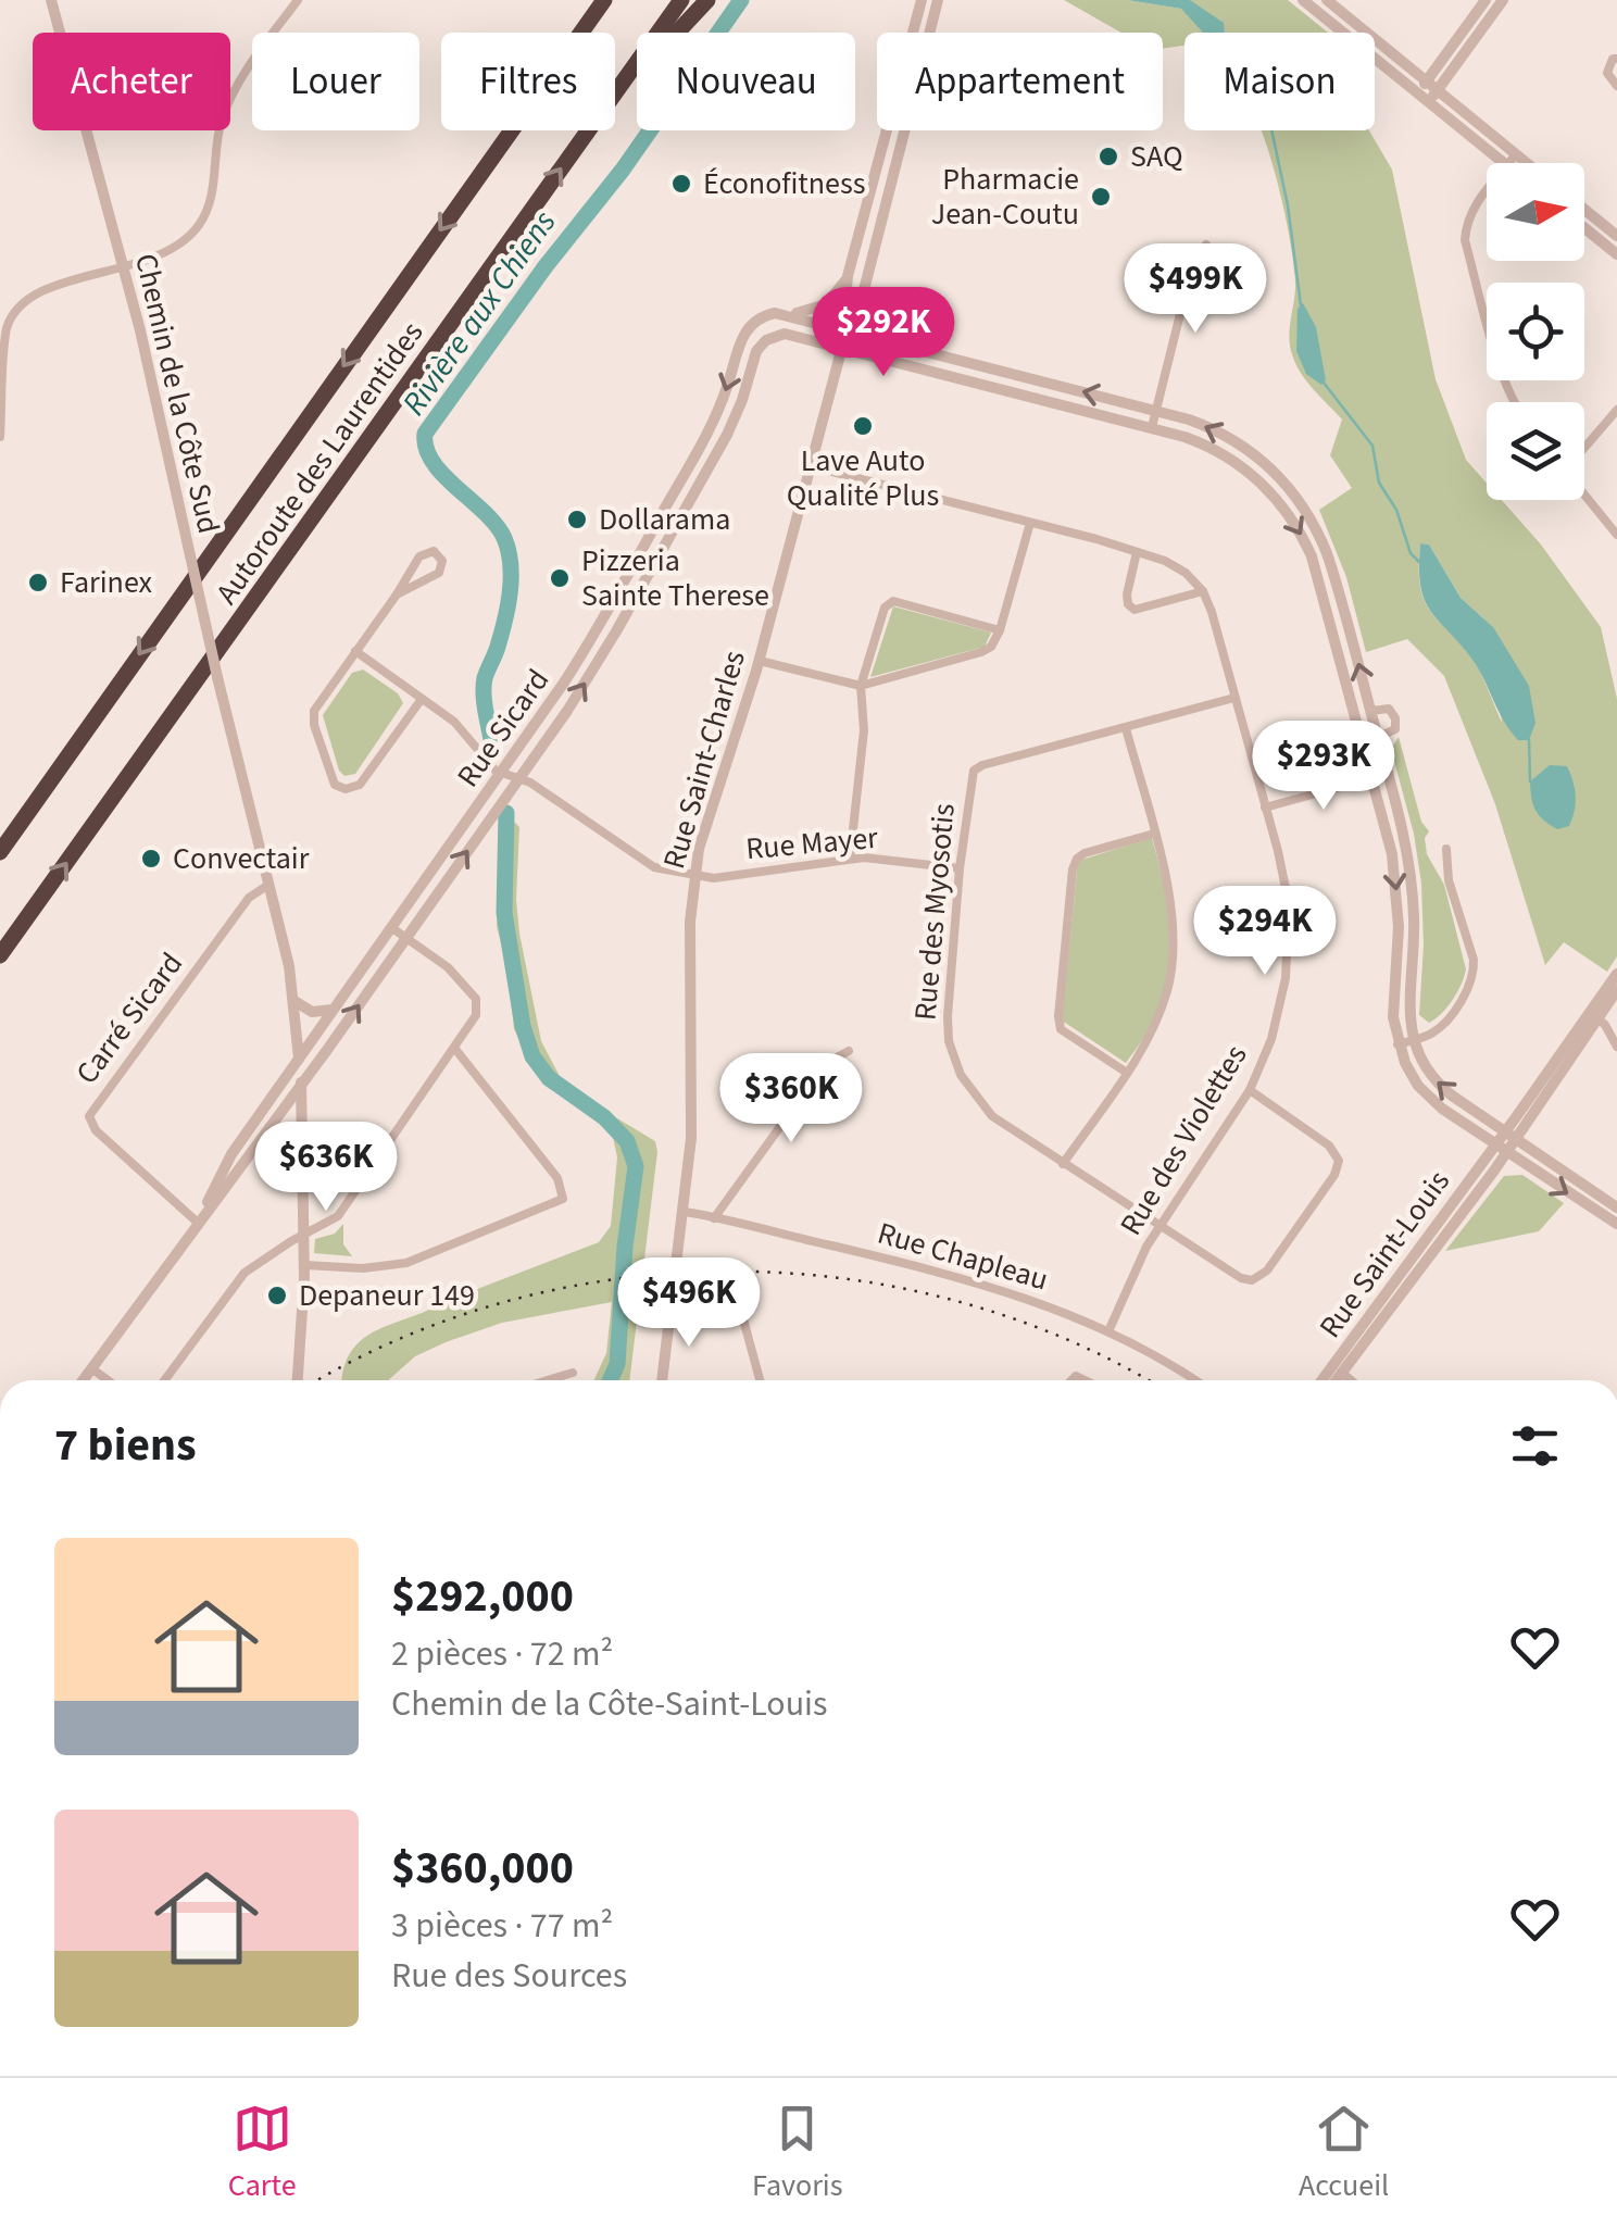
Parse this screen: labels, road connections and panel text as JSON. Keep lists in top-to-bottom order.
{
  "streets": {
    "highway": ["Autoroute des Laurentides"],
    "street": [
      "Chemin de la Côte Sud",
      "Rue Sicard",
      "Rue Saint-Charles",
      "Rue Mayer",
      "Rue des Myosotis",
      "Carré Sicard",
      "Rue des Violettes",
      "Rue Saint-Louis",
      "Rue Chapleau"
    ]
  },
  "crossings": [
    ["Chemin de la Côte Sud", "Rue Sicard"],
    ["Chemin de la Côte Sud", "Carré Sicard"],
    ["Rue Sicard", "Rue Saint-Charles"],
    ["Rue Sicard", "Rue Mayer"],
    ["Rue Sicard", "Carré Sicard"],
    ["Rue Saint-Charles", "Rue Mayer"],
    ["Rue Saint-Charles", "Rue Chapleau"],
    ["Rue Mayer", "Rue des Myosotis"],
    ["Rue des Myosotis", "Rue des Violettes"],
    ["Rue des Violettes", "Rue Chapleau"]
  ],
  "water": ["Rivière aux Chiens"],
  "places": [
    "SAQ",
    "Éconofitness",
    "Pharmacie Jean-Coutu",
    "Lave Auto Qualité Plus",
    "Dollarama",
    "Pizzeria Sainte Therese",
    "Farinex",
    "Convectair",
    "Depaneur 149"
  ],
  "north": "right",
  "page": {
    "chip": [
      "Acheter",
      "Louer",
      "Filtres",
      "Nouveau",
      "Appartement",
      "Maison"
    ],
    "price": [
      "$499K",
      "$292K",
      "$293K",
      "$294K",
      "$360K",
      "$636K",
      "$496K"
    ],
    "heading": "7 biens",
    "list": [
      {
        "name": "$292,000",
        "note": "2 pièces · 72 m² · Chemin de la Côte-Saint-Louis"
      },
      {
        "name": "$360,000",
        "note": "3 pièces · 77 m² · Rue des Sources"
      }
    ],
    "tabs": ["Carte", "Favoris", "Accueil"]
  }
}
